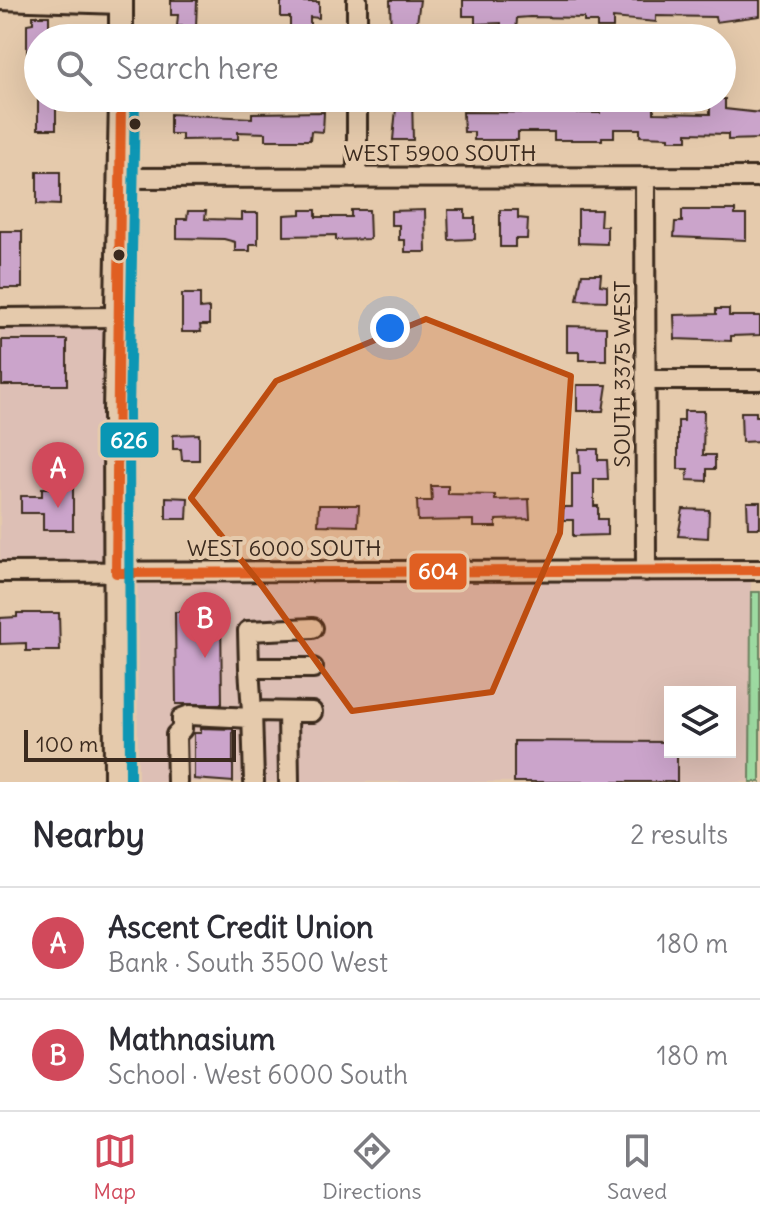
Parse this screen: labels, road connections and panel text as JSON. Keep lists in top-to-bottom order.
{
  "streets": {
    "street": ["WEST 5900 SOUTH", "SOUTH 3375 WEST", "WEST 6000 SOUTH"]
  },
  "crossings": [
    ["WEST 5900 SOUTH", "SOUTH 3375 WEST"],
    ["SOUTH 3375 WEST", "WEST 6000 SOUTH"]
  ],
  "lines": ["transit line 604", "transit line 626"],
  "scale_bar": "100 m",
  "page": {
    "search": "Search here",
    "pins": ["A", "B"],
    "scale": "100 m",
    "heading": ["Nearby", "2 results"],
    "list": [
      {
        "mark": "A",
        "name": "Ascent Credit Union",
        "note": "Bank · South 3500 West",
        "value": "180 m"
      },
      {
        "mark": "B",
        "name": "Mathnasium",
        "note": "School · West 6000 South",
        "value": "180 m"
      }
    ],
    "nav": ["Map", "Directions", "Saved"]
  }
}
